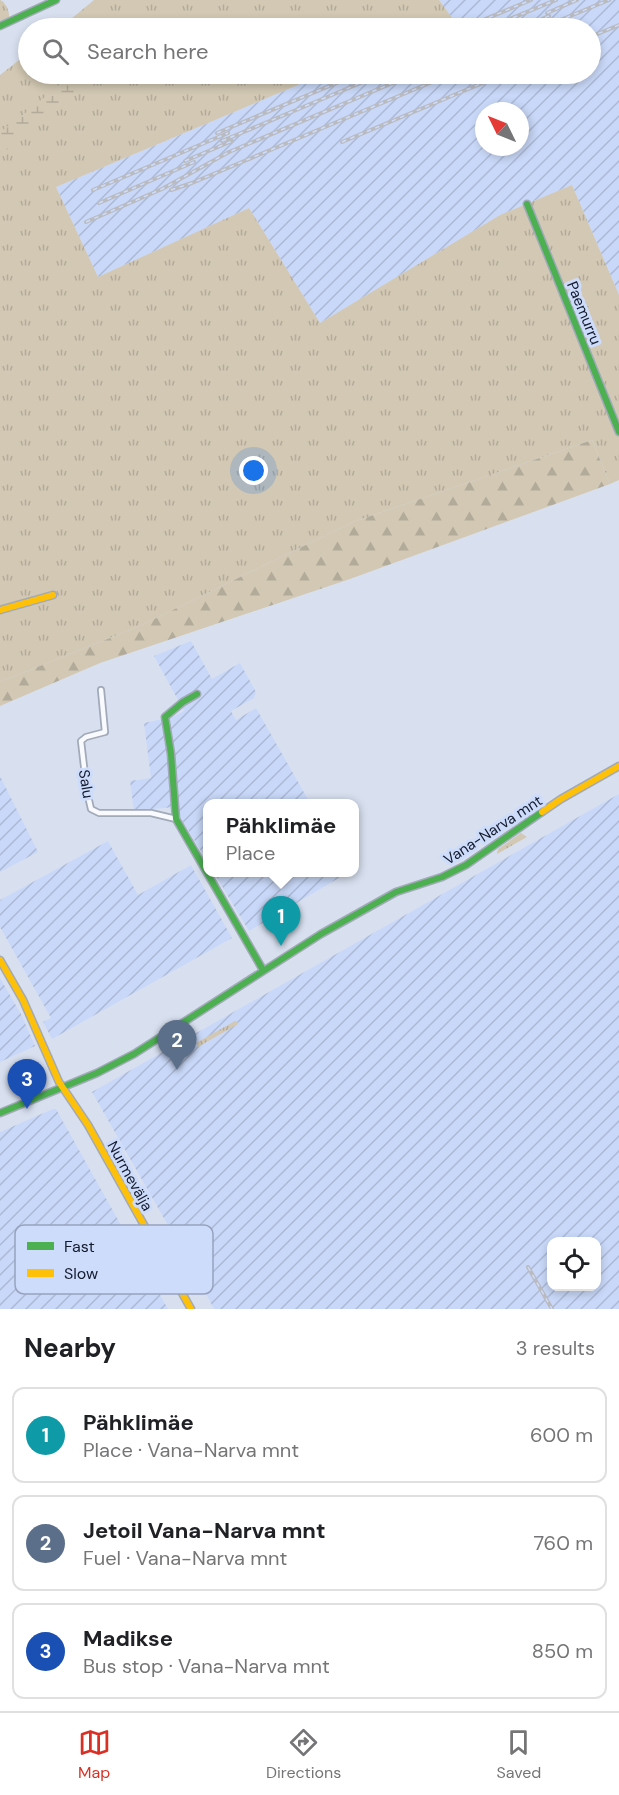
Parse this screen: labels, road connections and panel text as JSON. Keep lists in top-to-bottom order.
{
  "streets": {
    "street": [
      "Paemurru",
      "Salu",
      "Vana-Narva mnt",
      "Nurmevälja"
    ]
  },
  "crossings": [
    ["Vana-Narva mnt", "Nurmevälja"]
  ],
  "legend": ["Fast", "Slow"],
  "north": "top left",
  "page": {
    "search": "Search here",
    "popup": ["Pähklimäe", "Place"],
    "pins": ["1", "2", "3"],
    "heading": ["Nearby", "3 results"],
    "list": [
      {
        "mark": "1",
        "name": "Pähklimäe",
        "note": "Place · Vana-Narva mnt",
        "value": "600 m"
      },
      {
        "mark": "2",
        "name": "Jetoil Vana-Narva mnt",
        "note": "Fuel · Vana-Narva mnt",
        "value": "760 m"
      },
      {
        "mark": "3",
        "name": "Madikse",
        "note": "Bus stop · Vana-Narva mnt",
        "value": "850 m"
      }
    ],
    "nav": ["Map", "Directions", "Saved"]
  }
}
